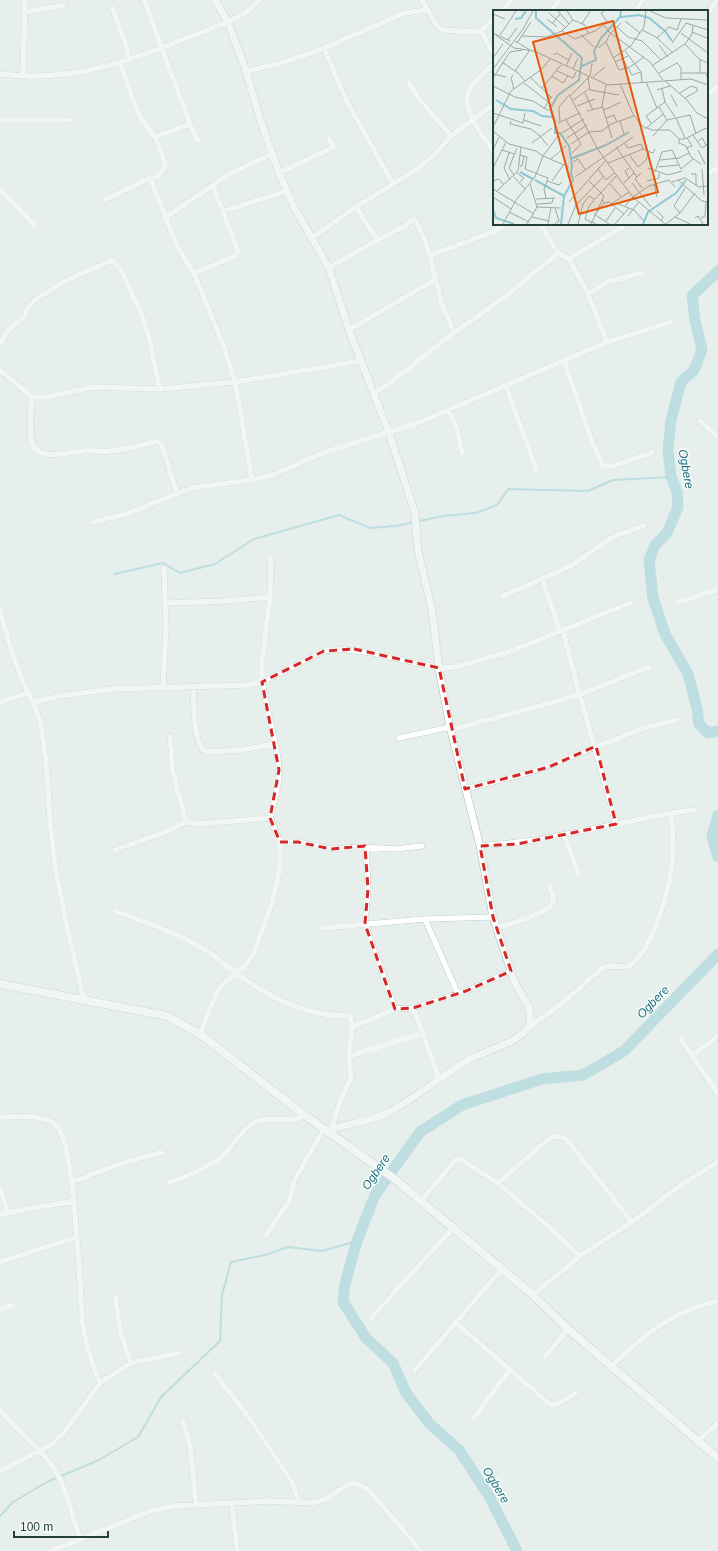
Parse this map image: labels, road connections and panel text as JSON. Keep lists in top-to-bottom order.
{
  "water": ["Ogbere"],
  "scale_bar": "100 m"
}
